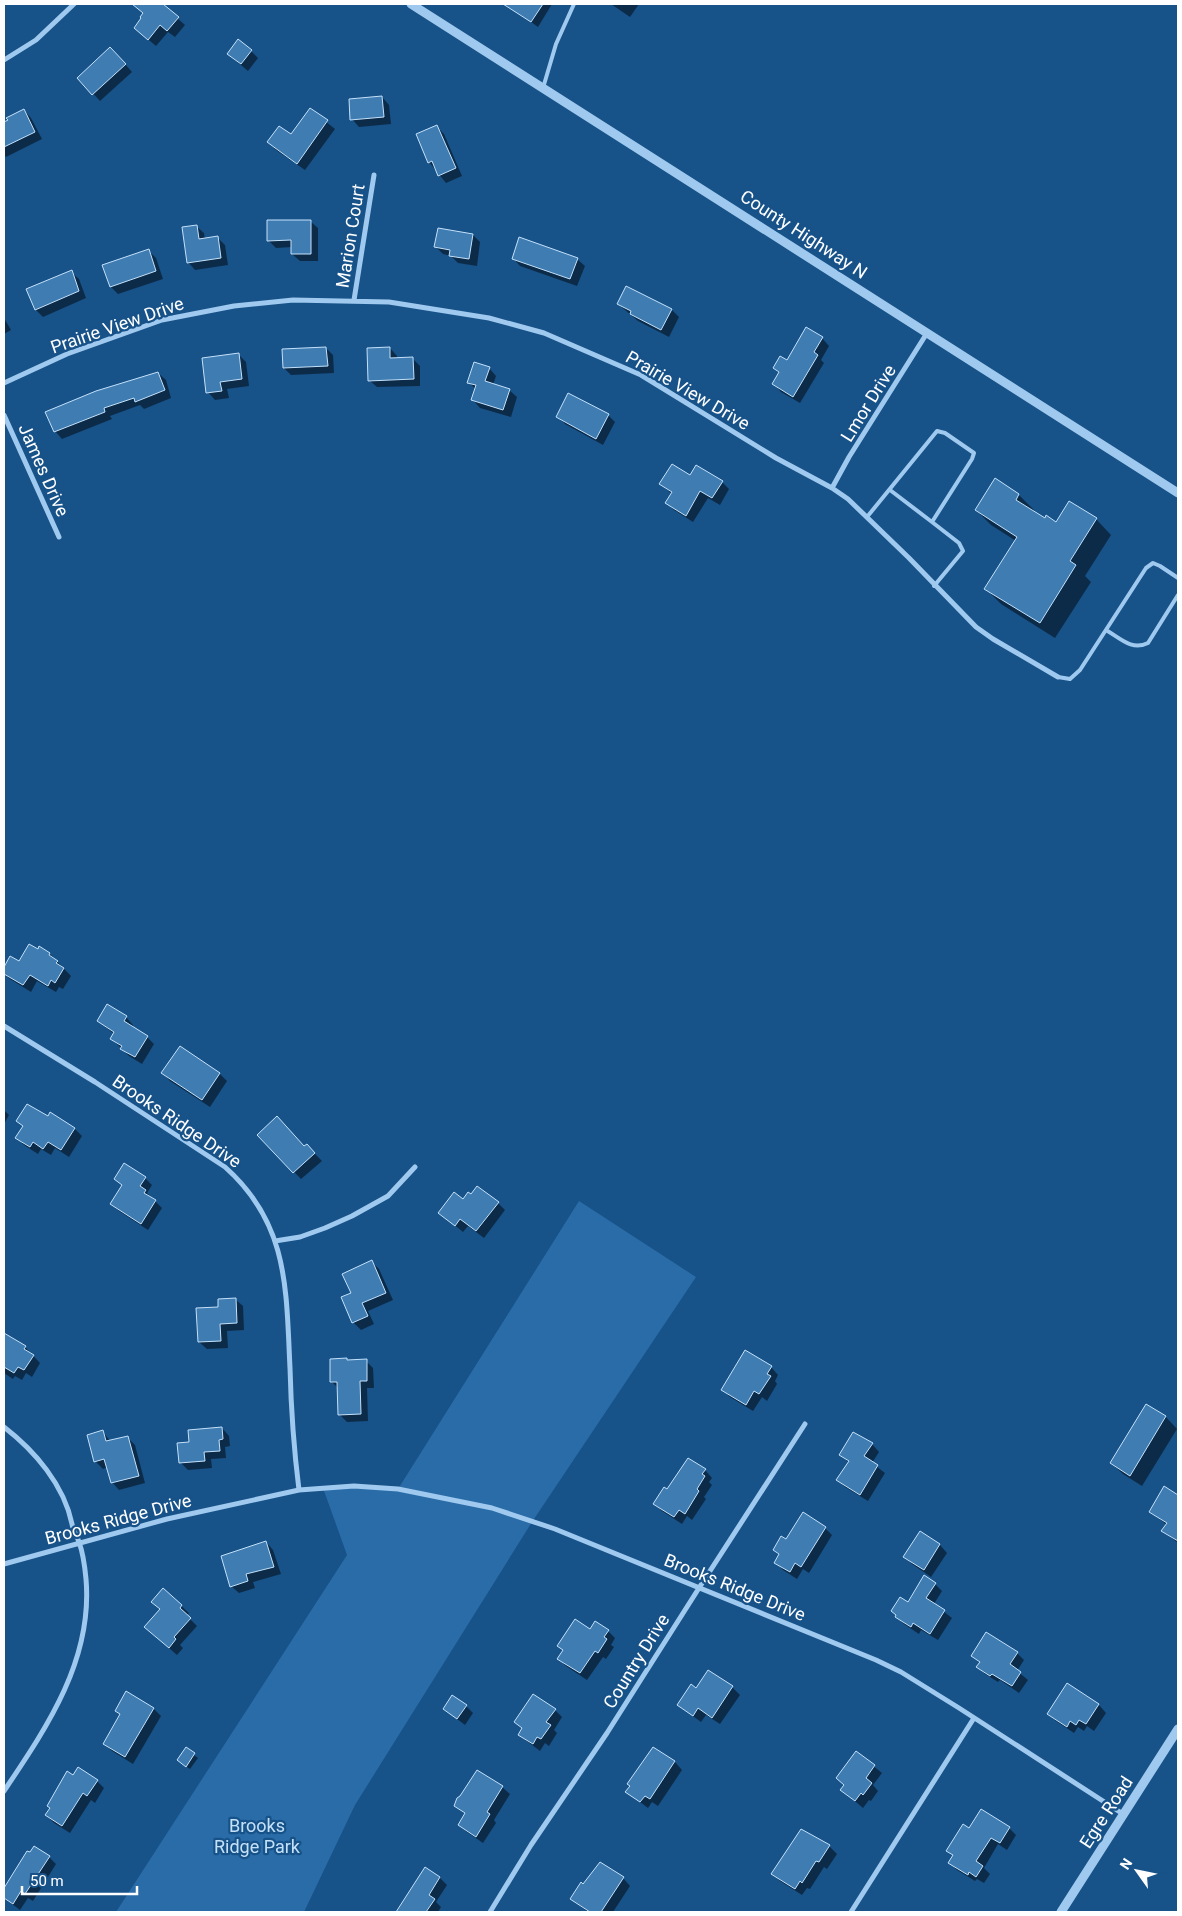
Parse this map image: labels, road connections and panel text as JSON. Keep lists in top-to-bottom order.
{
  "streets": {
    "street": [
      "County Highway N",
      "Marion Court",
      "Prairie View Drive",
      "Lmor Drive",
      "James Drive",
      "Brooks Ridge Drive",
      "Country Drive",
      "Egre Road"
    ]
  },
  "crossings": [
    ["County Highway N", "Lmor Drive"],
    ["Marion Court", "Prairie View Drive"],
    ["Prairie View Drive", "Lmor Drive"],
    ["Brooks Ridge Drive", "Country Drive"],
    ["Brooks Ridge Drive", "Egre Road"]
  ],
  "parks": ["Brooks Ridge Park"],
  "scale_bar": "50 m",
  "north": "top left"
}
